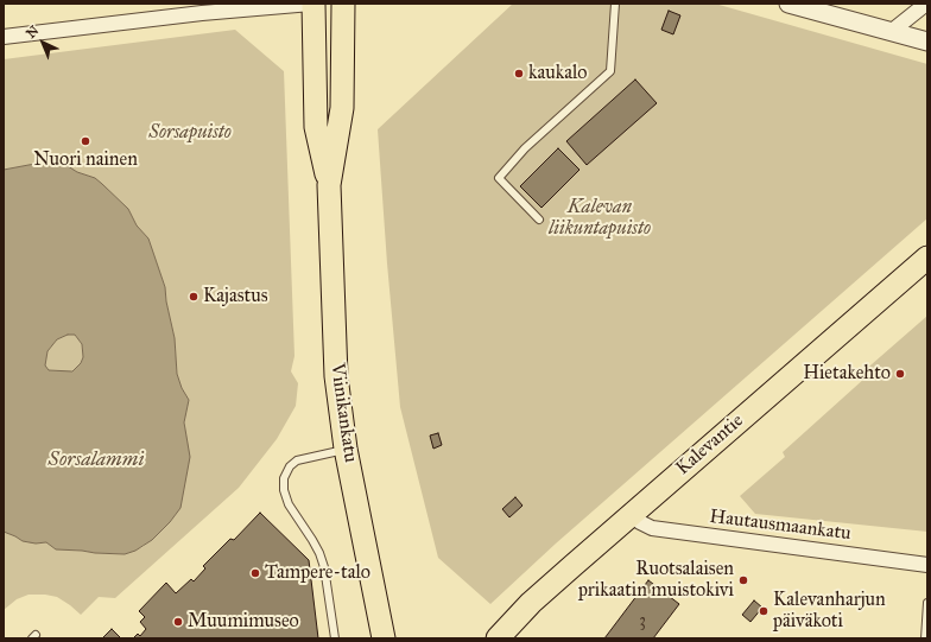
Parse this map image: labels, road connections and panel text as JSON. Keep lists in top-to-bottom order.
{
  "streets": {
    "main road": ["Viinikankatu", "Kalevantie"],
    "street": ["Hautausmaankatu"]
  },
  "crossings": [
    ["Kalevantie", "Hautausmaankatu"]
  ],
  "water": ["Sorsalammi"],
  "parks": ["Sorsapuisto", "Kalevan liikuntapuisto"],
  "places": [
    "kaukalo",
    "Nuori nainen",
    "Kajastus",
    "Hietakehto",
    "Tampere-talo",
    "Ruotsalaisen prikaatin muistokivi",
    "Kalevanharjun päiväkoti",
    "Muumimuseo"
  ],
  "house_numbers": ["3"],
  "north": "top left"
}
